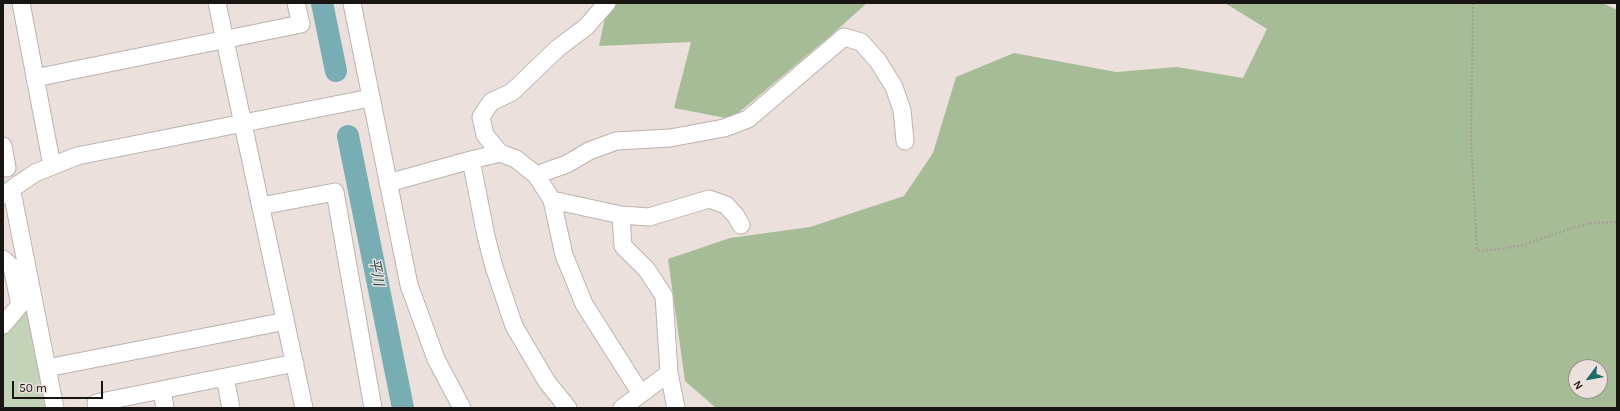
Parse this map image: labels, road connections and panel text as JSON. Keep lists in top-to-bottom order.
{
  "water": ["平川"],
  "scale_bar": "50 m",
  "north": "bottom left"
}
